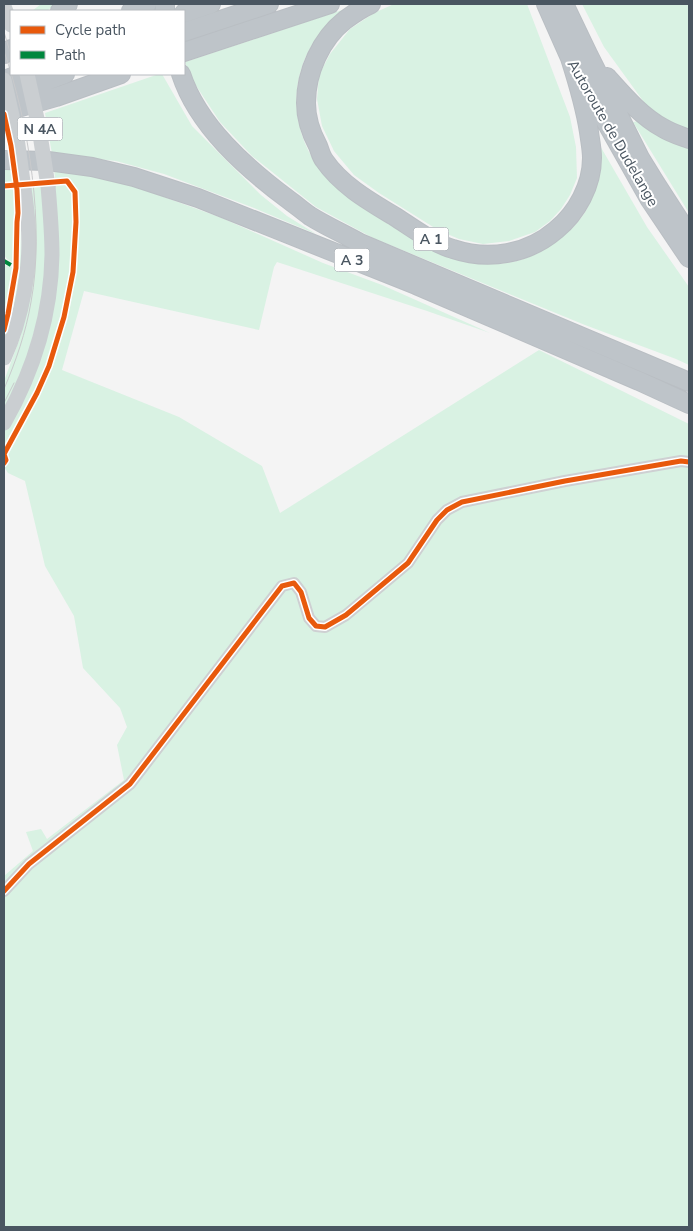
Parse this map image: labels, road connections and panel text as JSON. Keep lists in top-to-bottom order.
{
  "streets": {
    "highway": ["Autoroute de Dudelange", "A 1", "A 3"],
    "main road": ["N 4A"]
  },
  "crossings": [
    ["Autoroute de Dudelange", "A 1"]
  ],
  "legend": ["Cycle path", "Path"]
}
